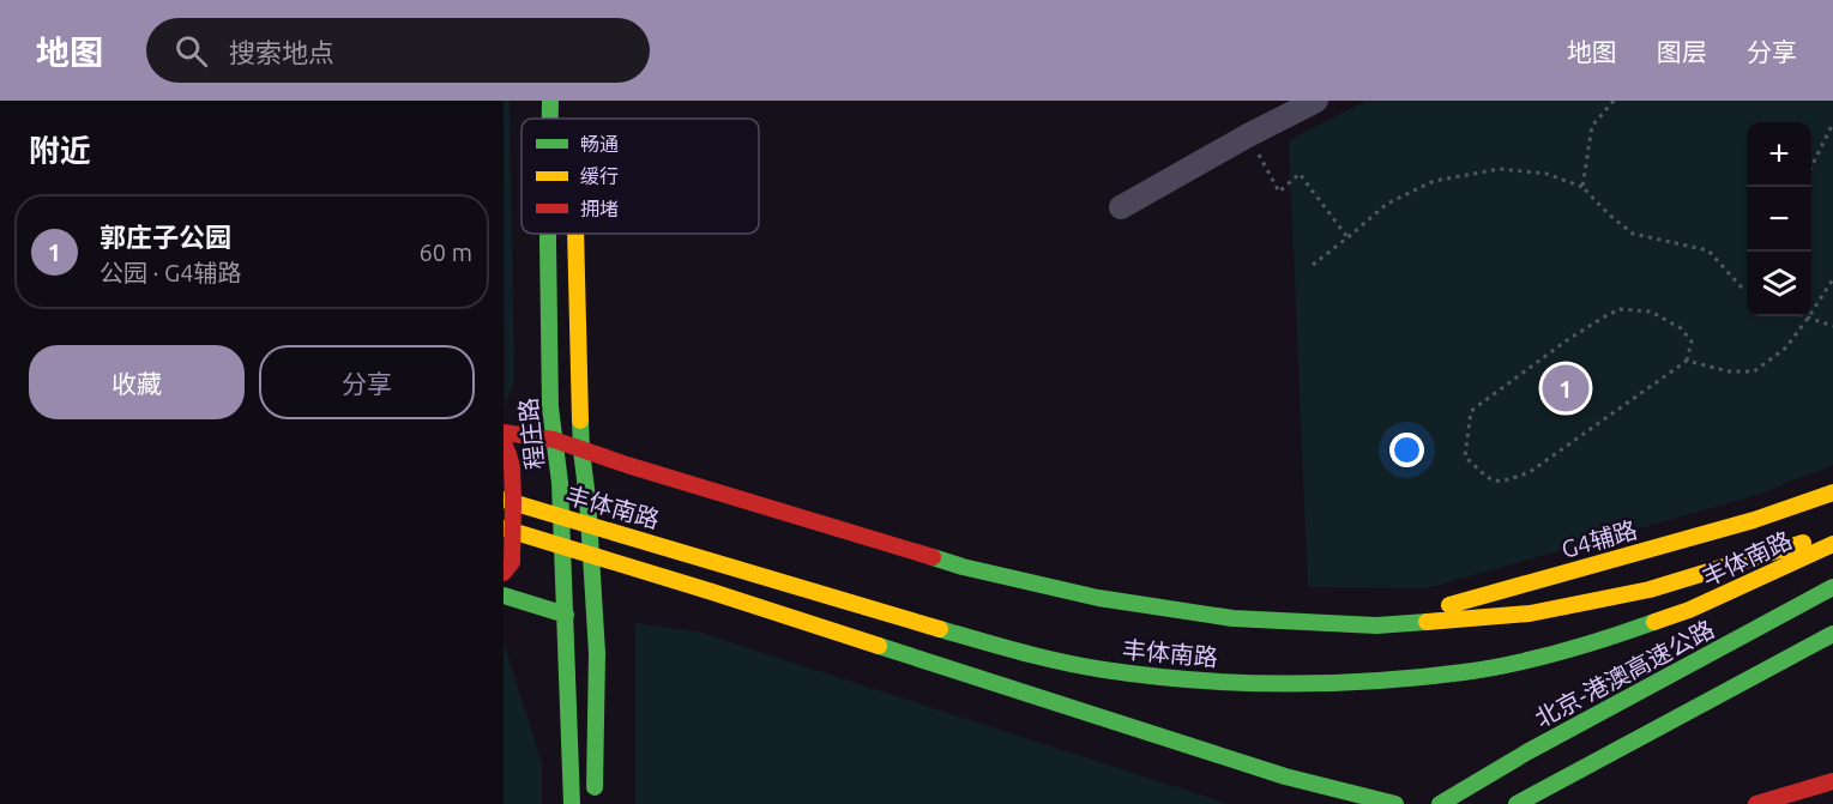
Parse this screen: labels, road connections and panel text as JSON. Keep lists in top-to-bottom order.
{
  "streets": {
    "main road": [
      "程庄路",
      "丰体南路",
      "G4辅路",
      "北京-港澳高速公路"
    ]
  },
  "crossings": [
    ["程庄路", "丰体南路"],
    ["丰体南路", "G4辅路"]
  ],
  "legend": ["畅通", "缓行", "拥堵"],
  "page": {
    "header": "地图",
    "search": "搜索地点",
    "nav": ["地图", "图层", "分享"],
    "heading": "附近",
    "map_buttons": ["+", "−"],
    "list": [
      {
        "mark": "1",
        "name": "郭庄子公园",
        "note": "公园 · G4辅路",
        "value": "60 m"
      }
    ],
    "buttons": ["收藏", "分享"],
    "pins": "1"
  }
}
